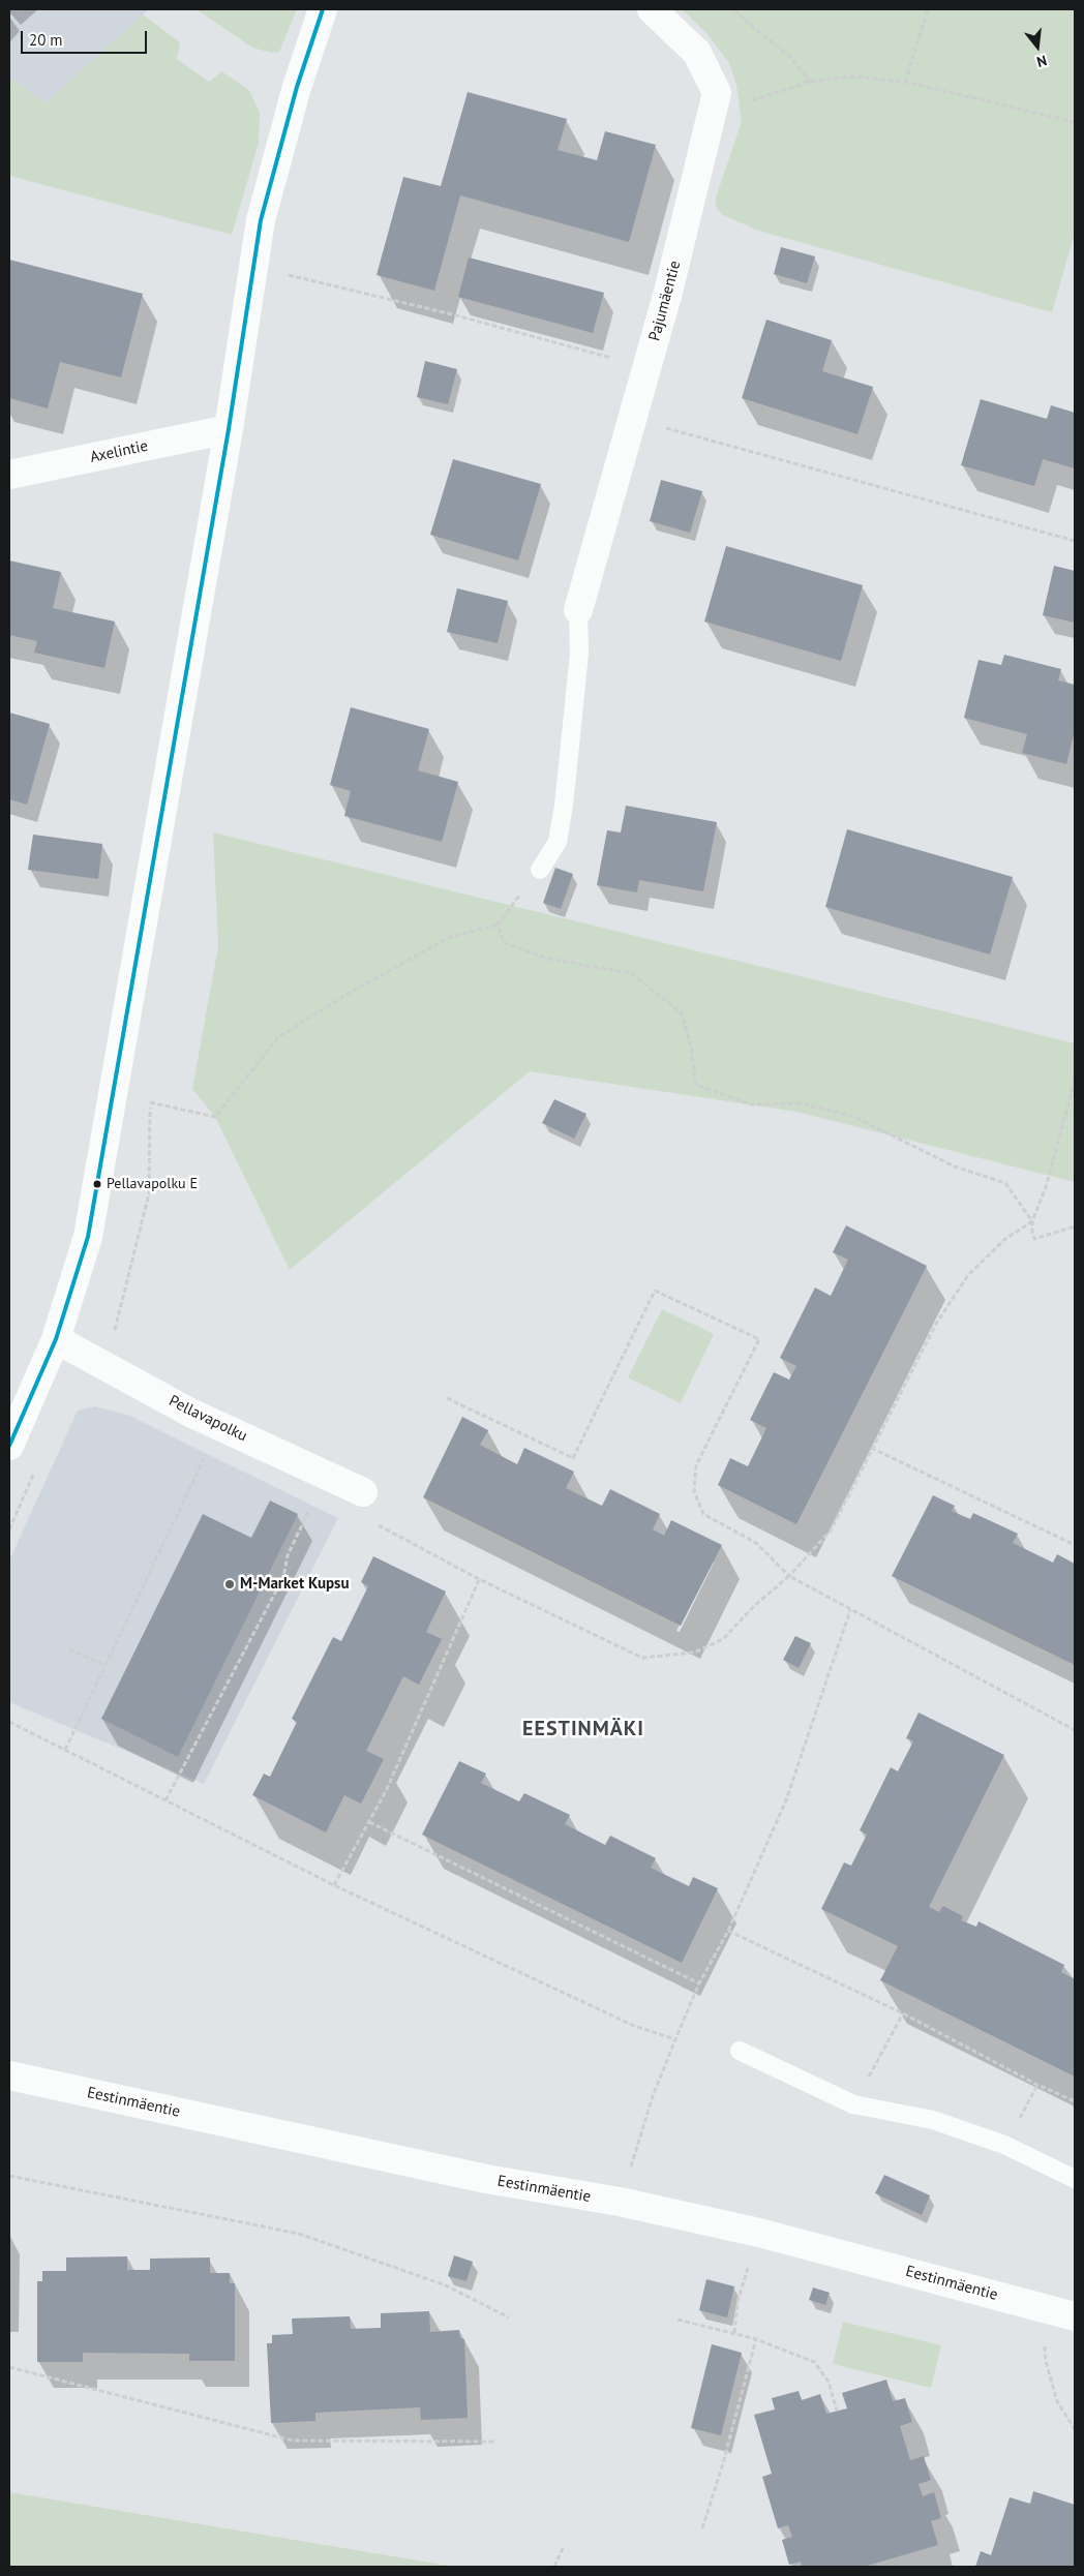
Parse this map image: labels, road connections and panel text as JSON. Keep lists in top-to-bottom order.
{
  "streets": {
    "street": [
      "Pajumäentie",
      "Axelintie",
      "Pellavapolku",
      "Eestinmäentie"
    ]
  },
  "districts": ["EESTINMÄKI"],
  "places": ["Pellavapolku E", "M-Market Kupsu"],
  "scale_bar": "20 m",
  "north": "bottom"
}
